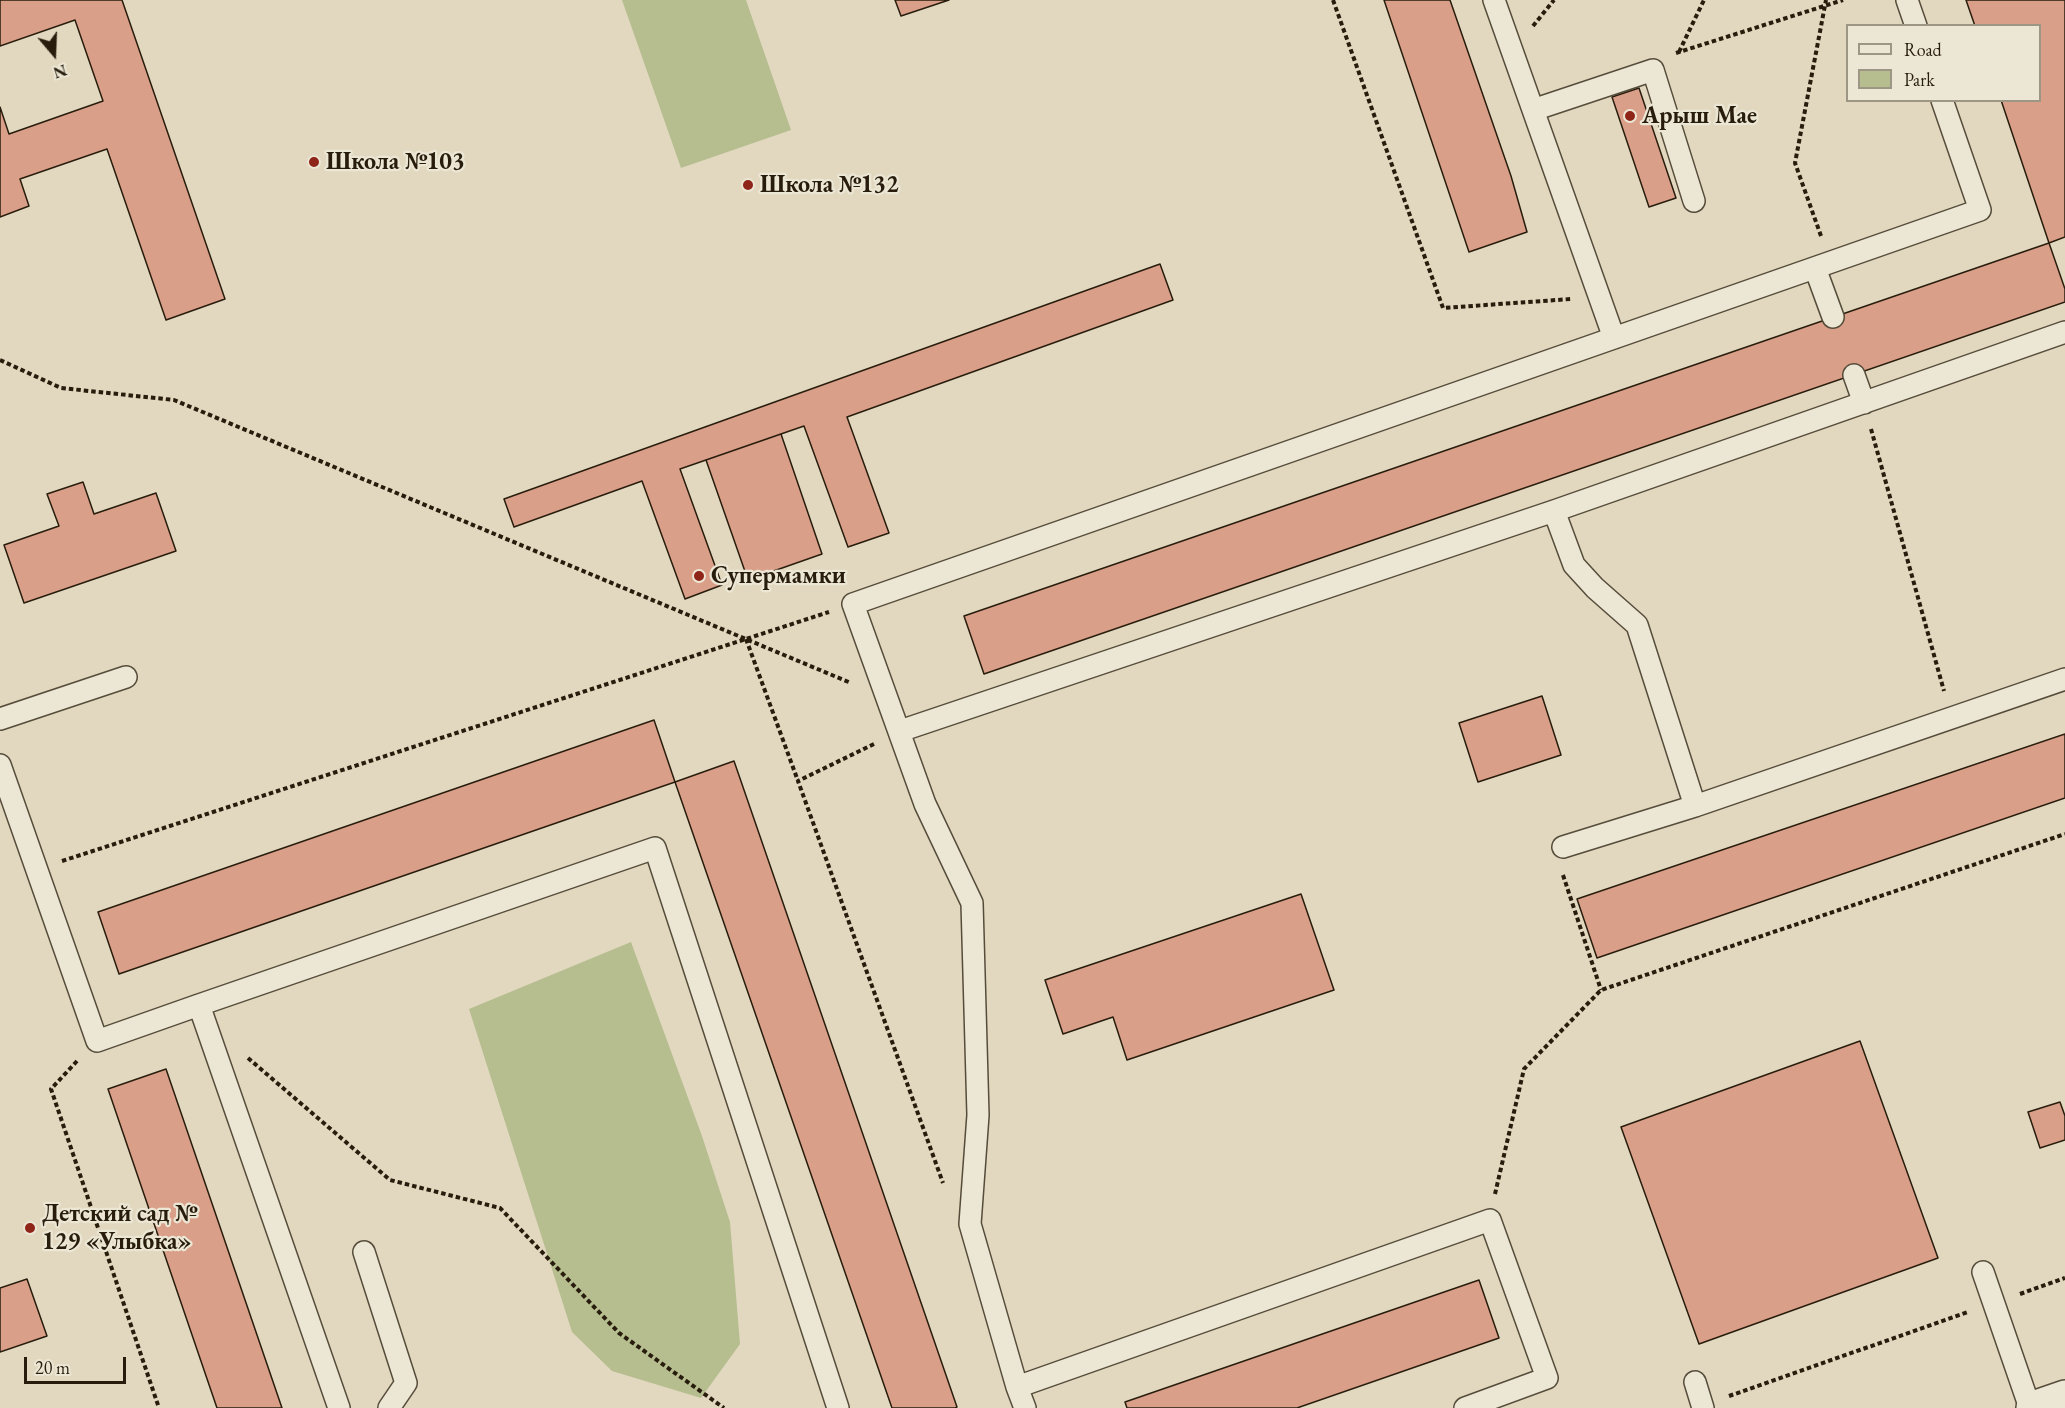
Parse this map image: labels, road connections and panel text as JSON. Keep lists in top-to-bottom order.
{
  "places": [
    "Арыш Мае",
    "Школа №103",
    "Школа №132",
    "Супермамки",
    "Детский сад № 129 «Улыбка»"
  ],
  "legend": ["Road", "Park"],
  "scale_bar": "20 m",
  "north": "bottom"
}
